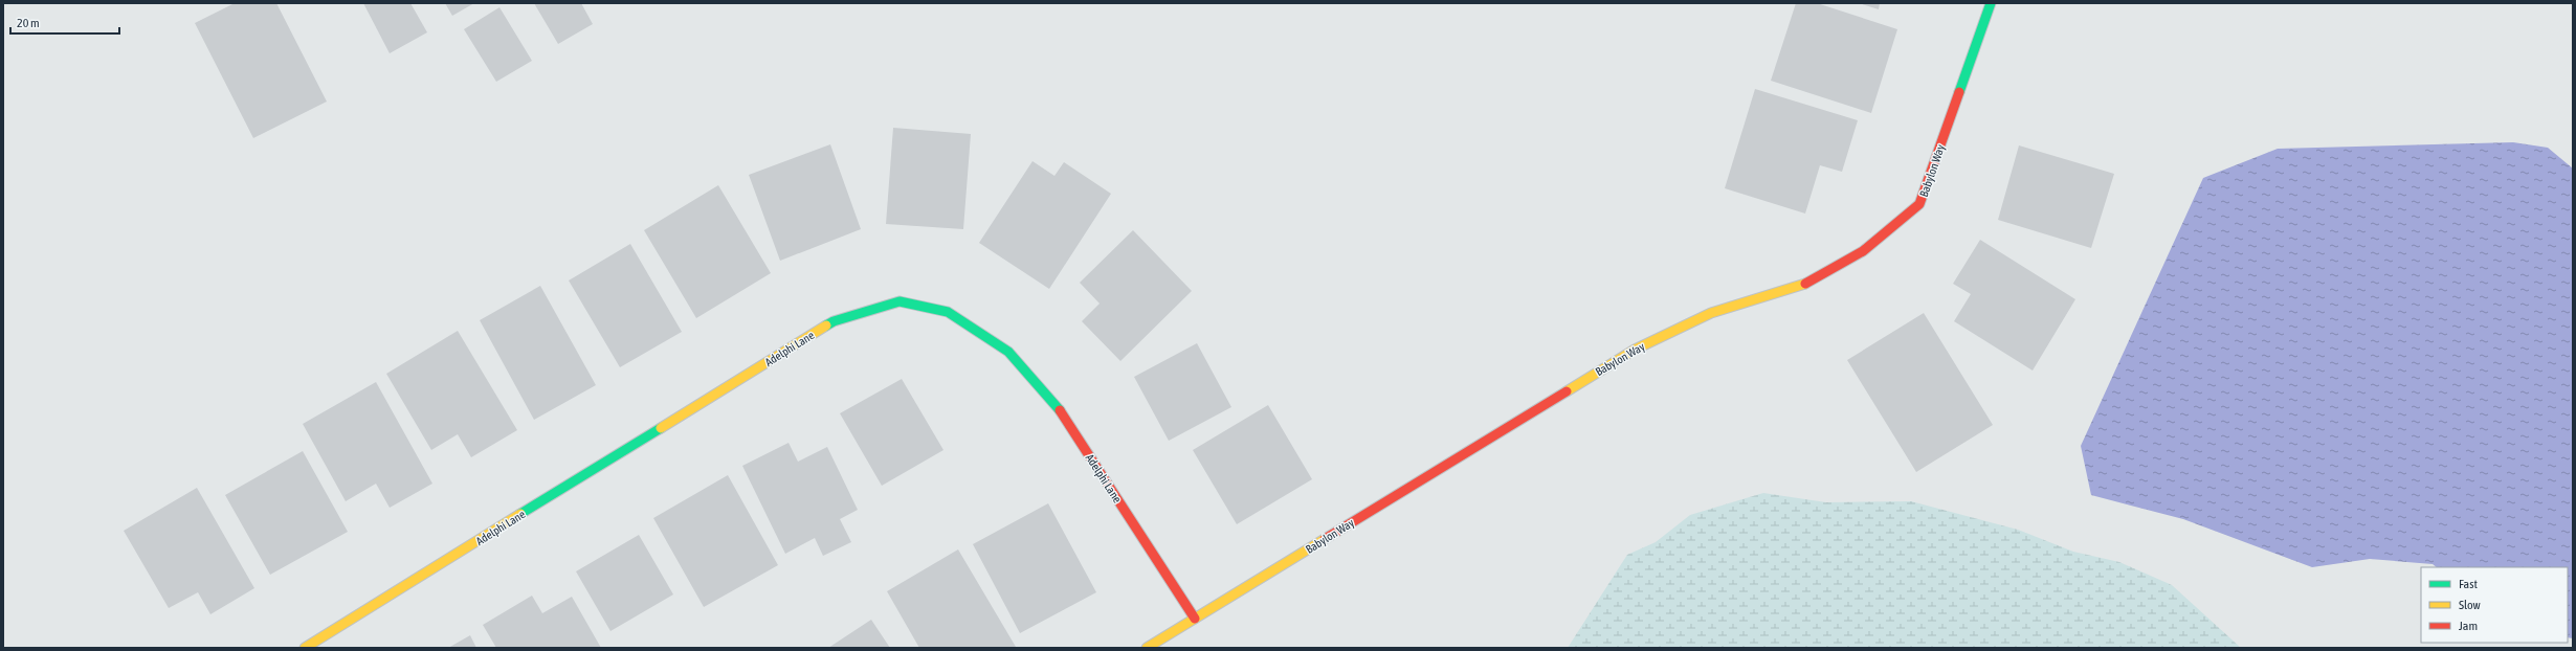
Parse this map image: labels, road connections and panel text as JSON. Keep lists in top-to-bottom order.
{
  "streets": {
    "street": ["Babylon Way", "Adelphi Lane"]
  },
  "crossings": [
    ["Babylon Way", "Adelphi Lane"]
  ],
  "legend": ["Fast", "Slow", "Jam"],
  "scale_bar": "20 m"
}
